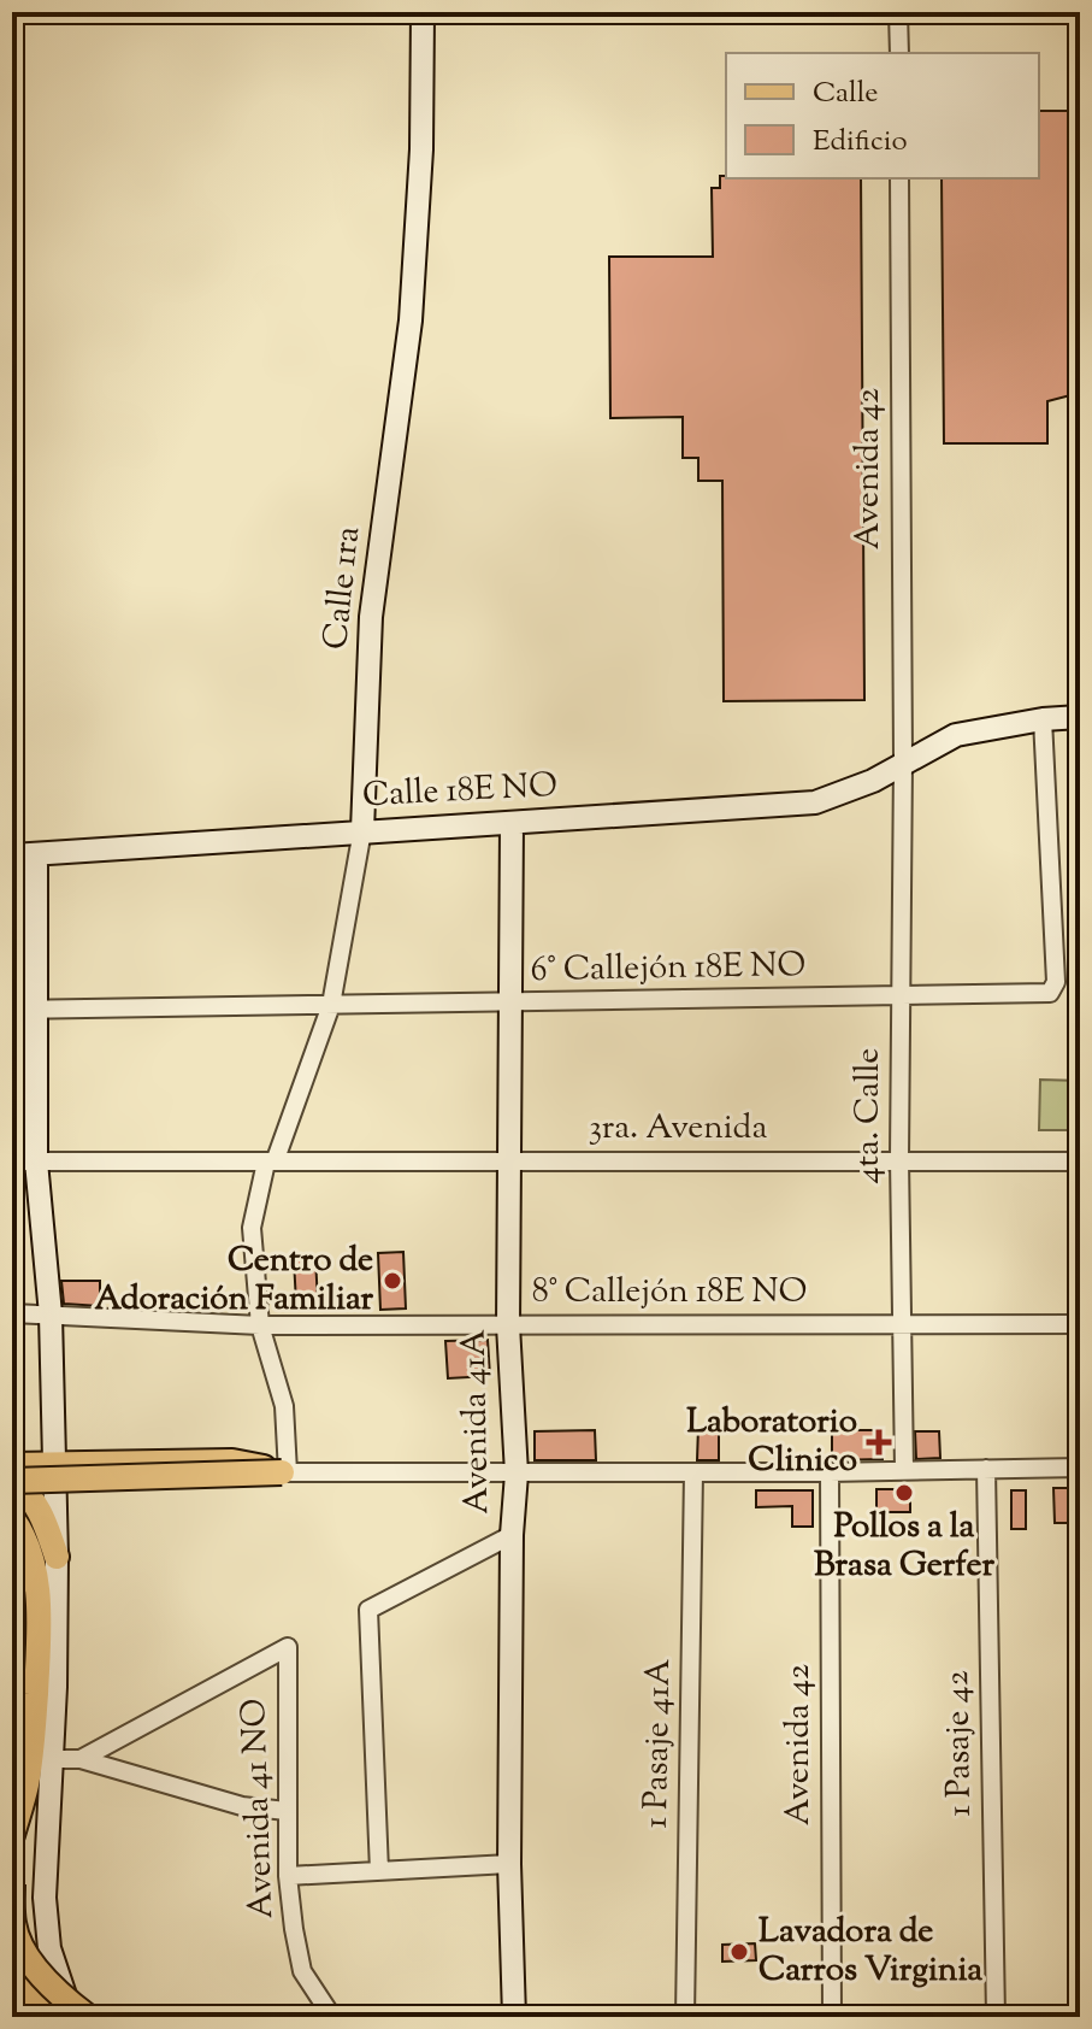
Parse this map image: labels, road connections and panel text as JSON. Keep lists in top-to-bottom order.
{
  "streets": {
    "street": [
      "Avenida 42",
      "Calle 1ra",
      "Calle 18E NO",
      "6° Callejón 18E NO",
      "4ta. Calle",
      "3ra. Avenida",
      "8° Callejón 18E NO",
      "Avenida 41A",
      "1 Pasaje 41A",
      "1 Pasaje 42",
      "Avenida 41 NO"
    ]
  },
  "crossings": [
    ["Avenida 42", "Calle 18E NO"],
    ["Avenida 42", "4ta. Calle"],
    ["Calle 1ra", "Calle 18E NO"],
    ["Calle 1ra", "6° Callejón 18E NO"],
    ["Calle 1ra", "3ra. Avenida"],
    ["Calle 18E NO", "6° Callejón 18E NO"],
    ["Calle 18E NO", "4ta. Calle"],
    ["Calle 18E NO", "Avenida 41A"],
    ["6° Callejón 18E NO", "4ta. Calle"],
    ["6° Callejón 18E NO", "Avenida 41A"],
    ["4ta. Calle", "3ra. Avenida"],
    ["4ta. Calle", "8° Callejón 18E NO"],
    ["3ra. Avenida", "Avenida 41A"],
    ["8° Callejón 18E NO", "Avenida 41A"]
  ],
  "places": {
    "other": ["Centro de Adoración Familiar", "Pollos a la Brasa Gerfer", "Lavadora de Carros Virginia"],
    "health": ["Laboratorio Clinico"]
  },
  "legend": ["Calle", "Edificio"]
}
